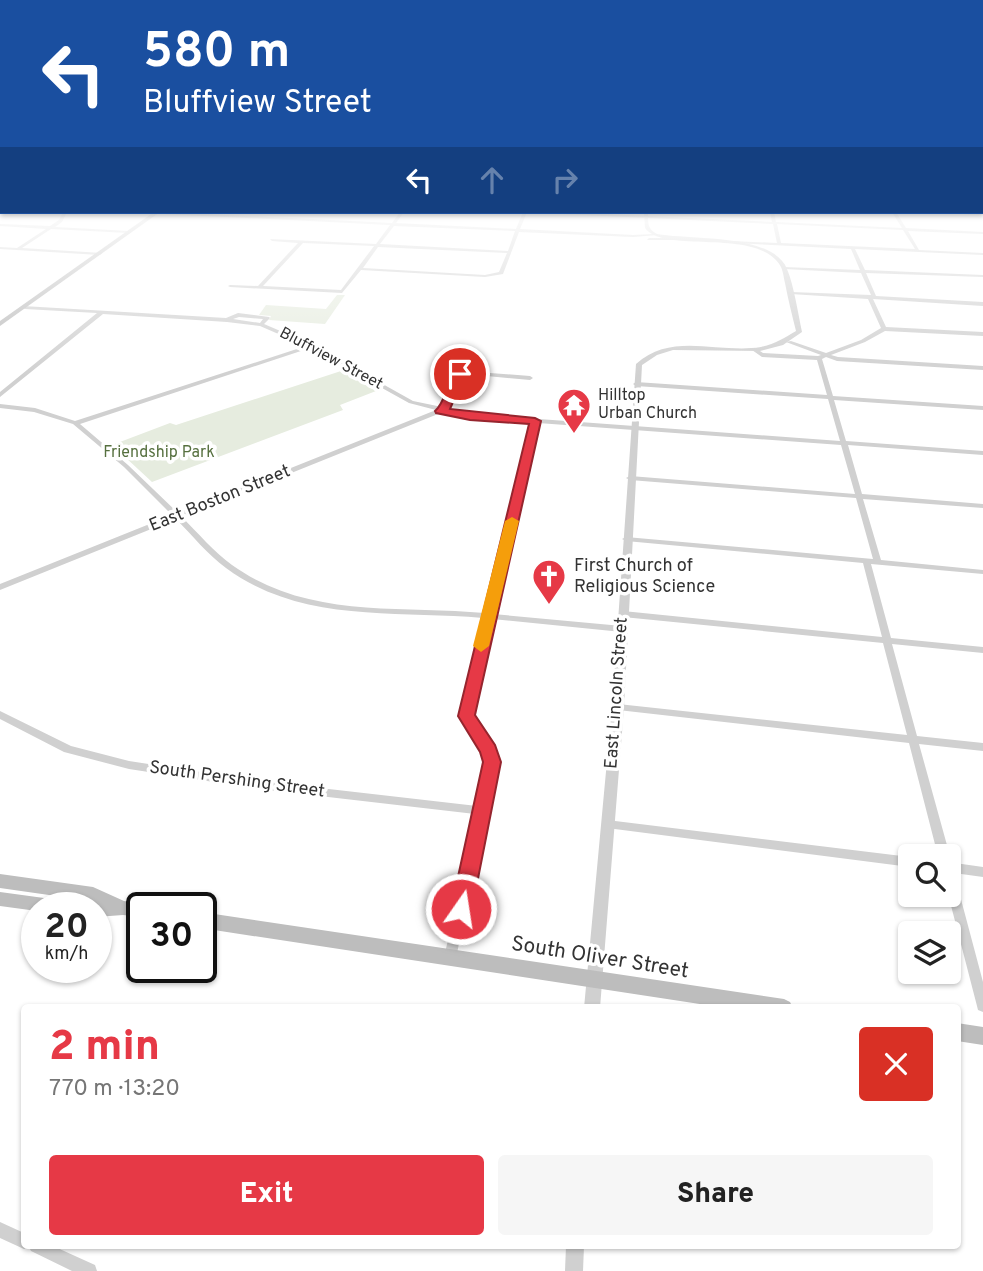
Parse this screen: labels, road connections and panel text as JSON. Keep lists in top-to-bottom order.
{
  "streets": {
    "main road": ["South Oliver Street"],
    "street": [
      "Bluffview Street",
      "East Boston Street",
      "East Lincoln Street",
      "South Pershing Street"
    ]
  },
  "crossings": [
    ["Bluffview Street", "East Boston Street"],
    ["Bluffview Street", "East Lincoln Street"],
    ["East Lincoln Street", "South Oliver Street"]
  ],
  "parks": ["Friendship Park"],
  "places": {
    "temple": ["Hilltop Urban Church"],
    "church": ["First Church of Religious Science"]
  },
  "page": {
    "turn": ["580 m", "Bluffview Street"],
    "speed": "20 km/h",
    "limit": "30",
    "heading": ["2 min", "770 m · 13:20"],
    "buttons": ["Exit", "Share"]
  }
}
